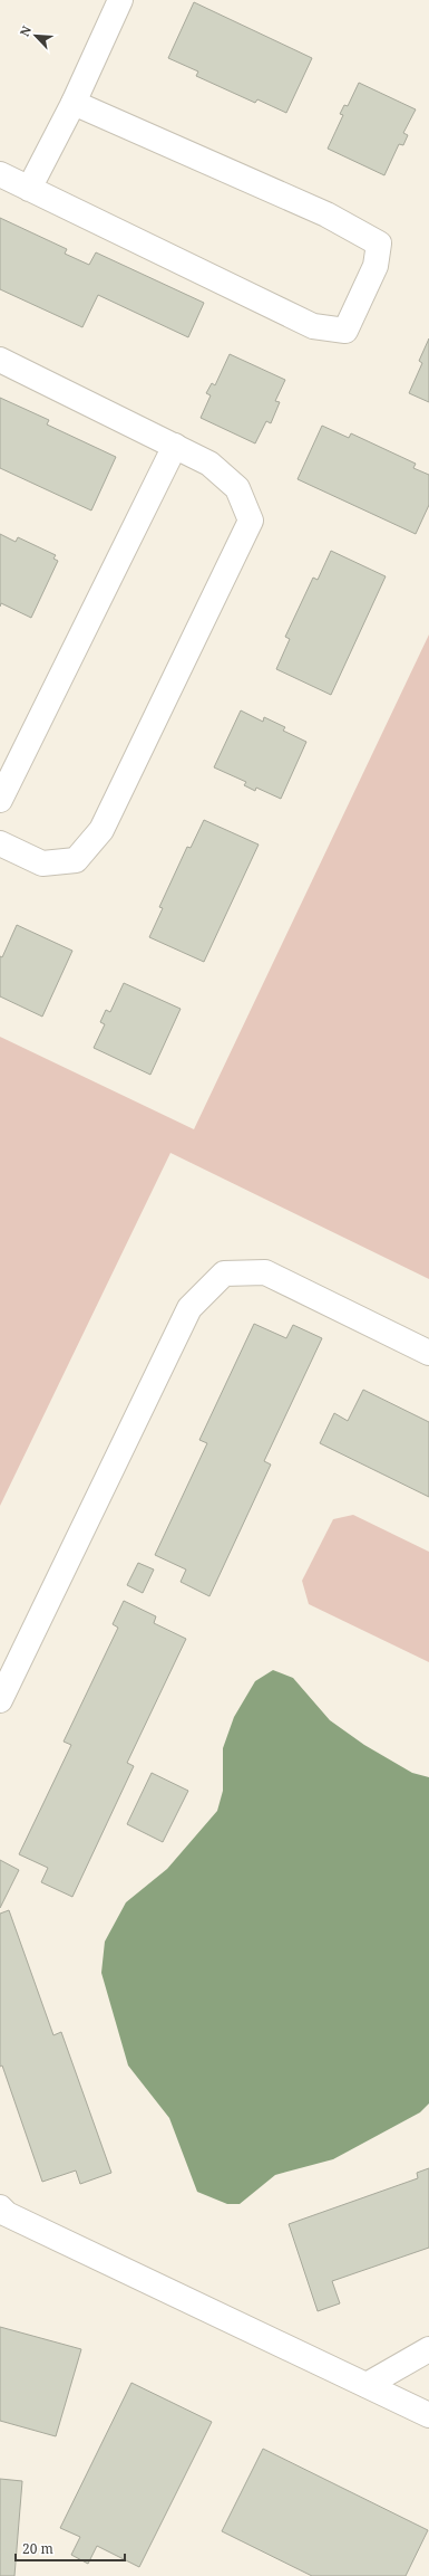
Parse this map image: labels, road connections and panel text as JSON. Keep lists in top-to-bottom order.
{
  "scale_bar": "20 m",
  "north": "top left"
}
